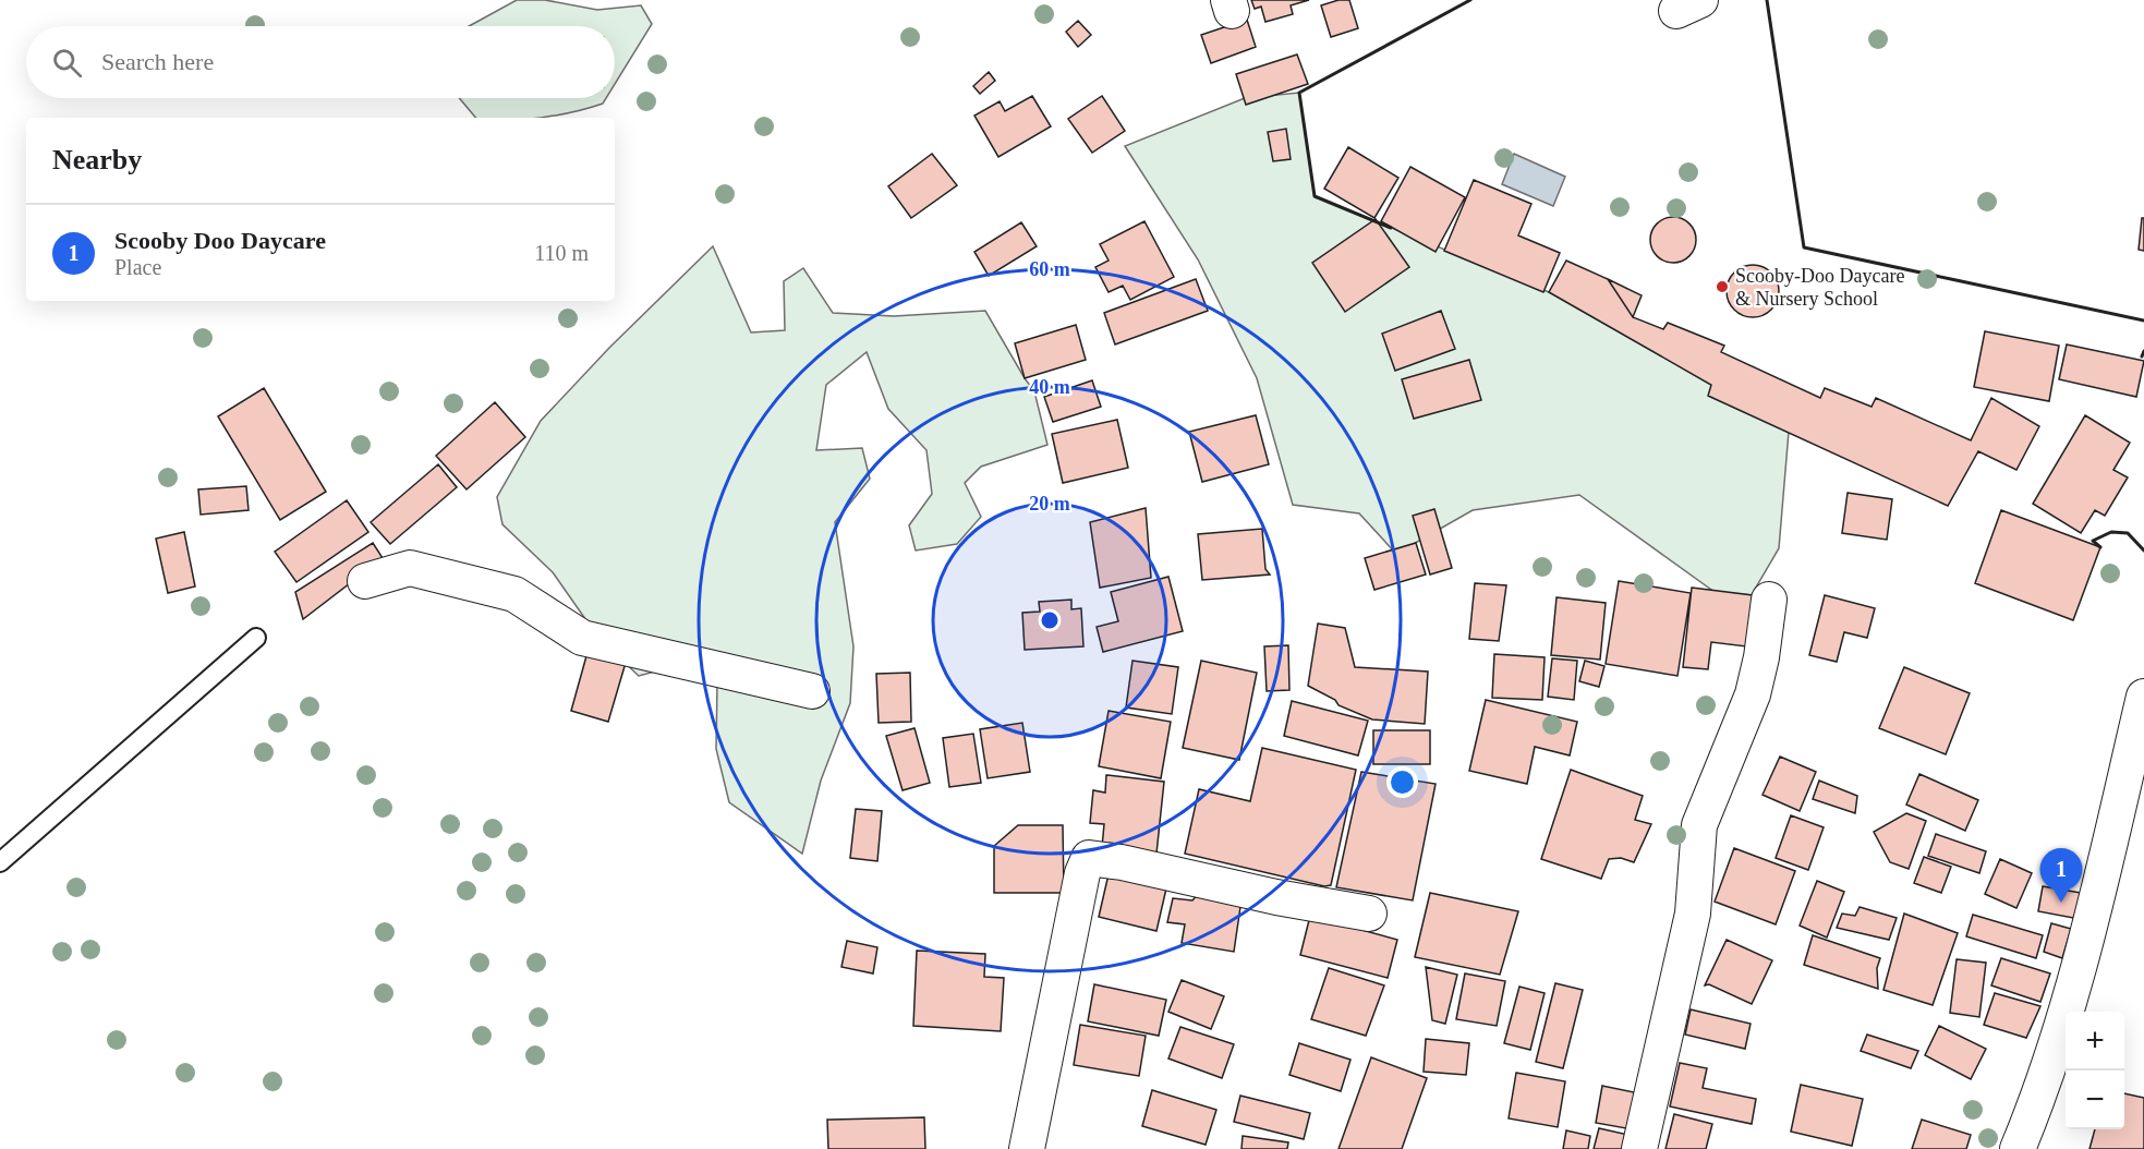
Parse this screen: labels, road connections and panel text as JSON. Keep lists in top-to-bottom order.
{
  "places": ["Scooby-Doo Daycare & Nursery School"],
  "page": {
    "search": "Search here",
    "heading": "Nearby",
    "list": [
      {
        "mark": "1",
        "name": "Scooby Doo Daycare",
        "note": "Place",
        "value": "110 m"
      }
    ],
    "pins": "1",
    "map_buttons": ["+", "−"]
  },
  "rings": ["60 m", "40 m", "20 m"]
}
